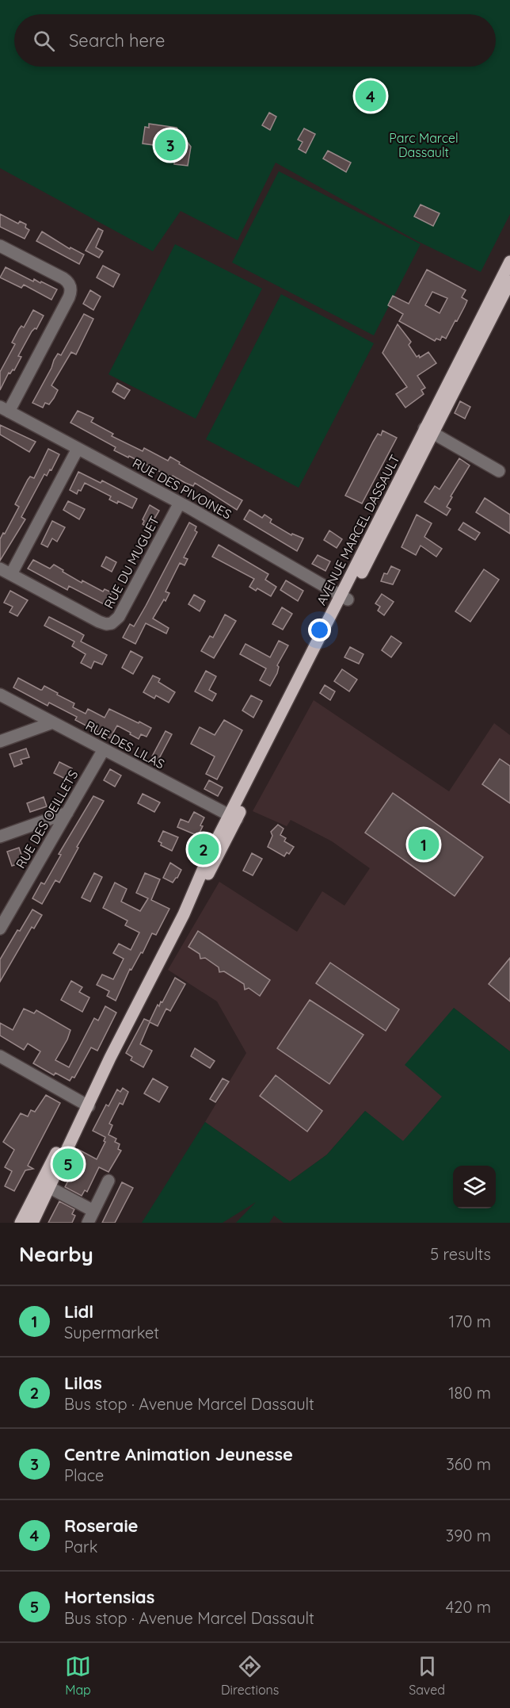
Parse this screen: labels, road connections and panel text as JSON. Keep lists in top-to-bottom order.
{
  "streets": {
    "main road": ["AVENUE MARCEL DASSAULT"],
    "street": [
      "RUE DES PIVOINES",
      "RUE DU MUGUET",
      "RUE DES LILAS",
      "RUE DES OEILLETS"
    ]
  },
  "crossings": [
    ["RUE DES PIVOINES", "AVENUE MARCEL DASSAULT"],
    ["RUE DES PIVOINES", "RUE DU MUGUET"],
    ["AVENUE MARCEL DASSAULT", "RUE DES LILAS"],
    ["RUE DES LILAS", "RUE DES OEILLETS"]
  ],
  "parks": ["Parc Marcel Dassault"],
  "page": {
    "search": "Search here",
    "pins": [
      "4",
      "3",
      "1",
      "2",
      "5"
    ],
    "heading": ["Nearby", "5 results"],
    "list": [
      {
        "mark": "1",
        "name": "Lidl",
        "note": "Supermarket",
        "value": "170 m"
      },
      {
        "mark": "2",
        "name": "Lilas",
        "note": "Bus stop · Avenue Marcel Dassault",
        "value": "180 m"
      },
      {
        "mark": "3",
        "name": "Centre Animation Jeunesse",
        "note": "Place",
        "value": "360 m"
      },
      {
        "mark": "4",
        "name": "Roseraie",
        "note": "Park",
        "value": "390 m"
      },
      {
        "mark": "5",
        "name": "Hortensias",
        "note": "Bus stop · Avenue Marcel Dassault",
        "value": "420 m"
      }
    ],
    "nav": ["Map", "Directions", "Saved"]
  }
}
